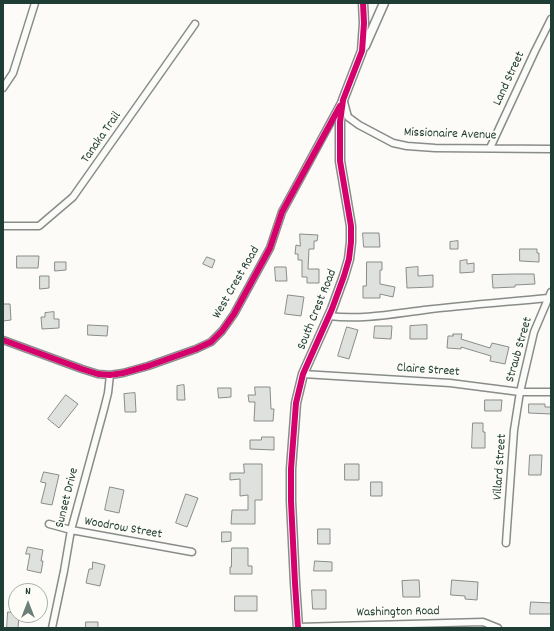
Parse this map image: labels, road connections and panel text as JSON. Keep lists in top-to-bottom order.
{
  "streets": {
    "street": [
      "Land Street",
      "Missionaire Avenue",
      "Tanaka Trail",
      "West Crest Road",
      "South Crest Road",
      "Straub Street",
      "Claire Street",
      "Villard Street",
      "Sunset Drive",
      "Woodrow Street",
      "Washington Road"
    ]
  },
  "crossings": [
    ["Land Street", "Missionaire Avenue"],
    ["Missionaire Avenue", "West Crest Road"],
    ["Missionaire Avenue", "South Crest Road"],
    ["West Crest Road", "South Crest Road"],
    ["West Crest Road", "Sunset Drive"],
    ["South Crest Road", "Claire Street"],
    ["South Crest Road", "Washington Road"],
    ["Straub Street", "Claire Street"],
    ["Straub Street", "Villard Street"],
    ["Claire Street", "Villard Street"],
    ["Sunset Drive", "Woodrow Street"]
  ],
  "north": "top"
}
